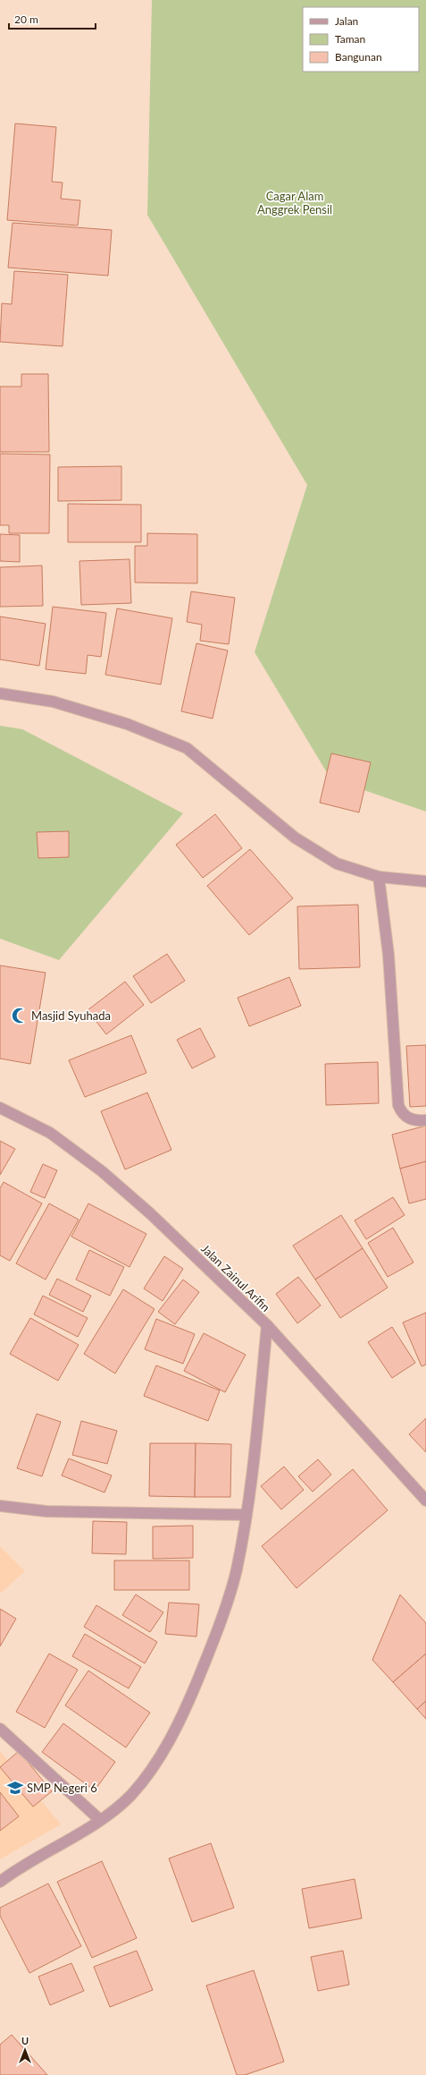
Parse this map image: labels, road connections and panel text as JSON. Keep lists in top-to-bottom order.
{
  "streets": {
    "street": ["Jalan Zainul Arifin"]
  },
  "parks": ["Cagar Alam Anggrek Pensil"],
  "places": {
    "mosque": ["Masjid Syuhada"],
    "school or university": ["SMP Negeri 6"]
  },
  "legend": ["Jalan", "Taman", "Bangunan"],
  "scale_bar": "20 m",
  "north": "top"
}
